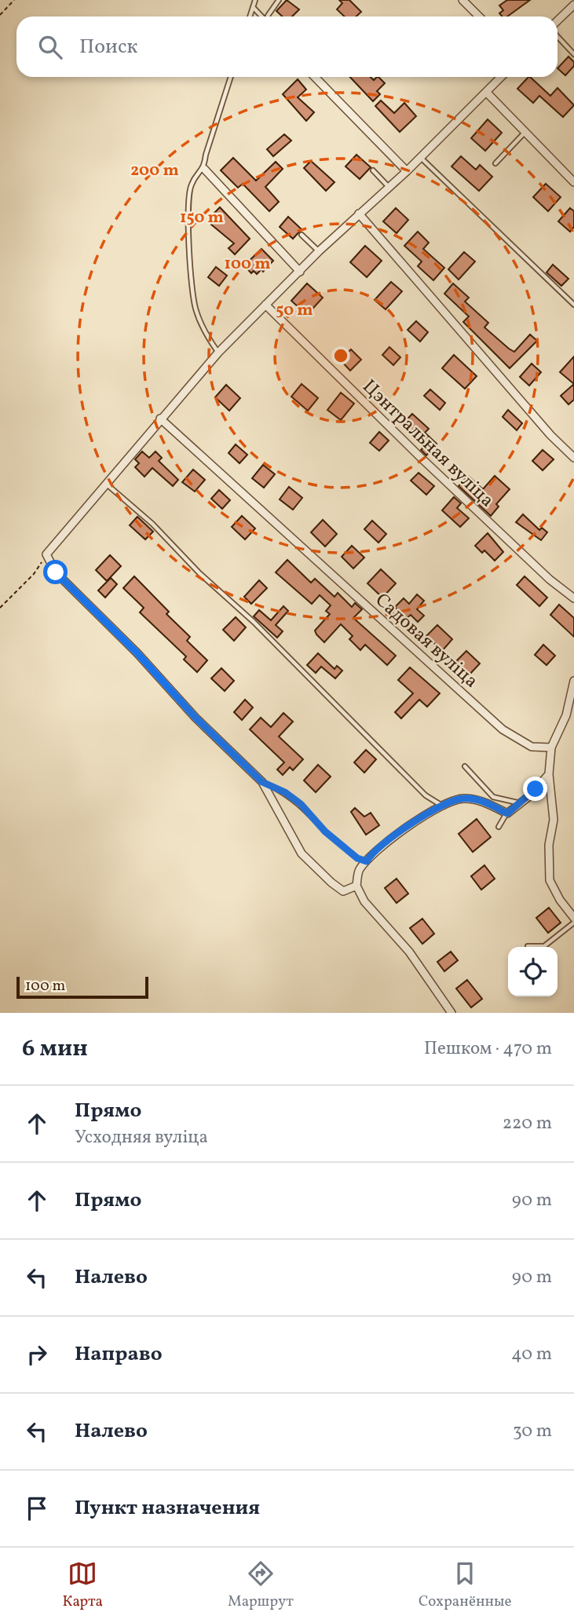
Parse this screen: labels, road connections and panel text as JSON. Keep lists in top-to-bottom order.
{
  "streets": {
    "street": ["Цэнтральная вуліца", "Садовая вуліца"]
  },
  "scale_bar": "100 m",
  "page": {
    "search": "Поиск",
    "scale": "100 m",
    "heading": ["6 мин", "Пешком · 470 m"],
    "list": [
      ["Прямо", "Усходняя вуліца", "220 m"],
      ["Прямо", "90 m"],
      ["Налево", "90 m"],
      ["Направо", "40 m"],
      ["Налево", "30 m"],
      "Пункт назначения"
    ],
    "nav": ["Карта", "Маршрут", "Сохранённые"]
  },
  "rings": [
    "200 m",
    "150 m",
    "100 m",
    "50 m"
  ]
}
